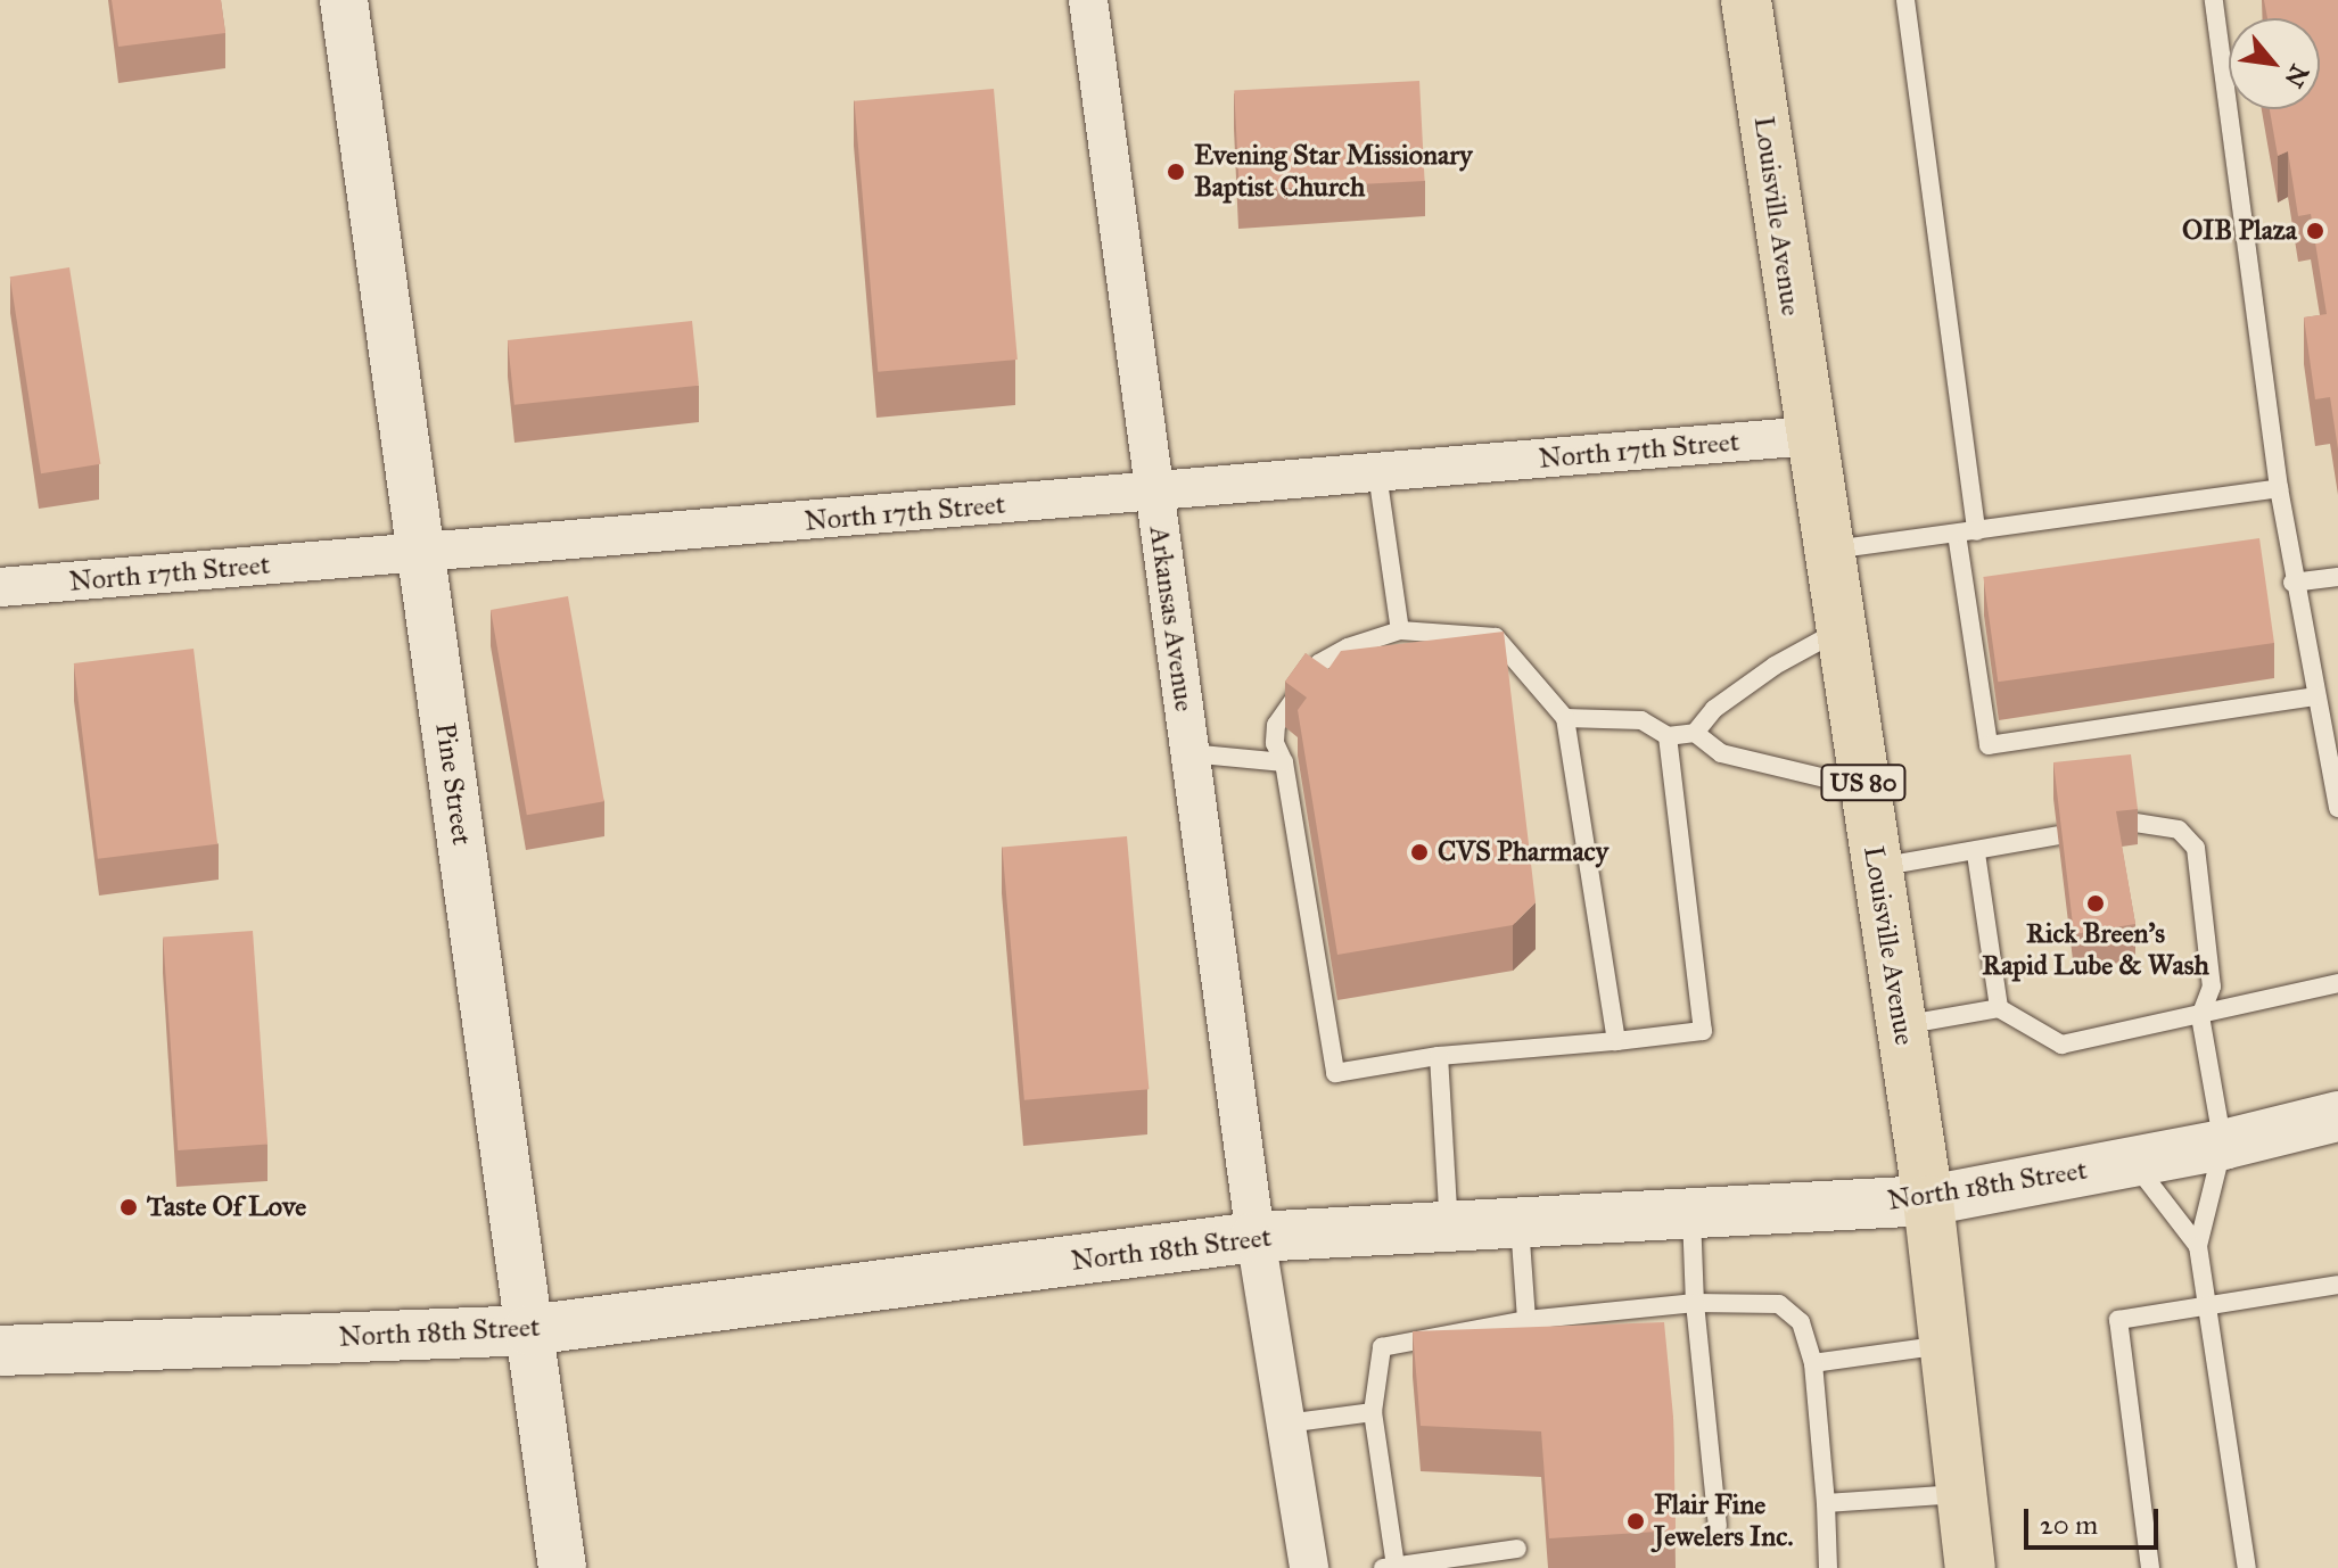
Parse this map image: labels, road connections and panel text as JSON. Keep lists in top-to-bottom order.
{
  "streets": {
    "main road": ["Louisville Avenue", "US 80", "North 18th Street"],
    "street": ["North 17th Street", "Arkansas Avenue", "Pine Street"]
  },
  "crossings": [
    ["Louisville Avenue", "North 17th Street"],
    ["Louisville Avenue", "North 18th Street"],
    ["North 17th Street", "Arkansas Avenue"],
    ["North 17th Street", "Pine Street"],
    ["Arkansas Avenue", "North 18th Street"],
    ["Pine Street", "North 18th Street"]
  ],
  "places": [
    "Evening Star Missionary Baptist Church",
    "OIB Plaza",
    "CVS Pharmacy",
    "Rick Breen's Rapid Lube & Wash",
    "Taste Of Love",
    "Flair Fine Jewelers Inc."
  ],
  "scale_bar": "20 m",
  "north": "bottom right"
}
